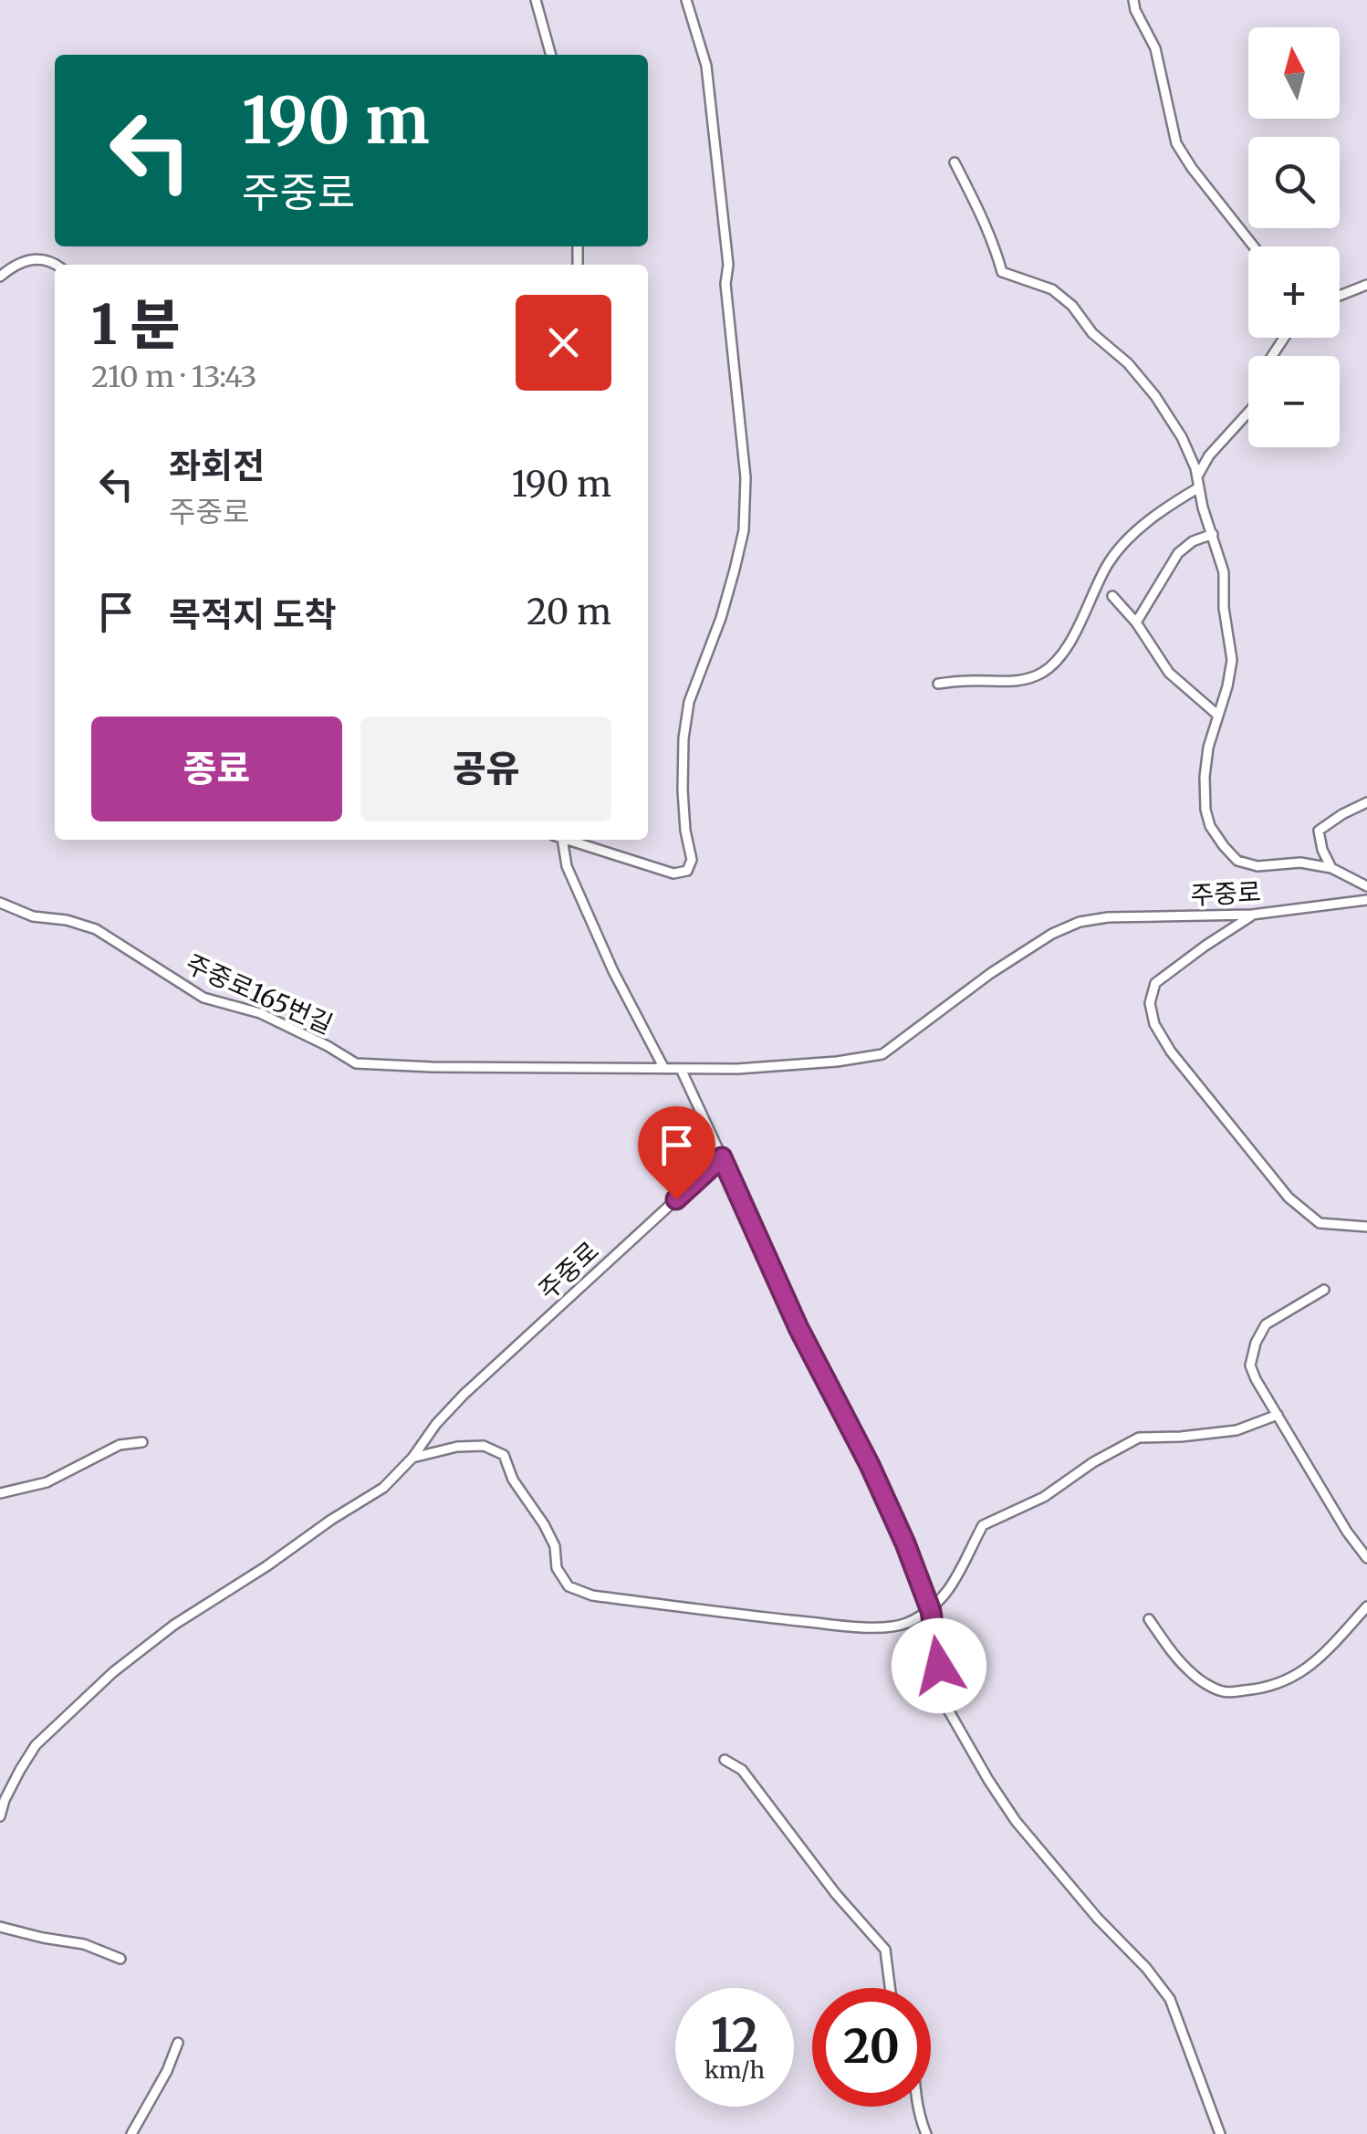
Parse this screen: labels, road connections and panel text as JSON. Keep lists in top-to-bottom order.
{
  "streets": {
    "lane": ["주중로", "주중로165번길"]
  },
  "crossings": [
    ["주중로", "주중로165번길"]
  ],
  "north": "top",
  "page": {
    "map_buttons": ["+", "−"],
    "turn": ["190 m", "주중로"],
    "heading": ["1 분", "210 m · 13:43"],
    "list": [
      {
        "name": "좌회전",
        "note": "주중로",
        "value": "190 m"
      },
      {
        "name": "목적지 도착",
        "value": "20 m"
      }
    ],
    "buttons": ["종료", "공유"],
    "speed": "12 km/h",
    "limit": "20"
  }
}
